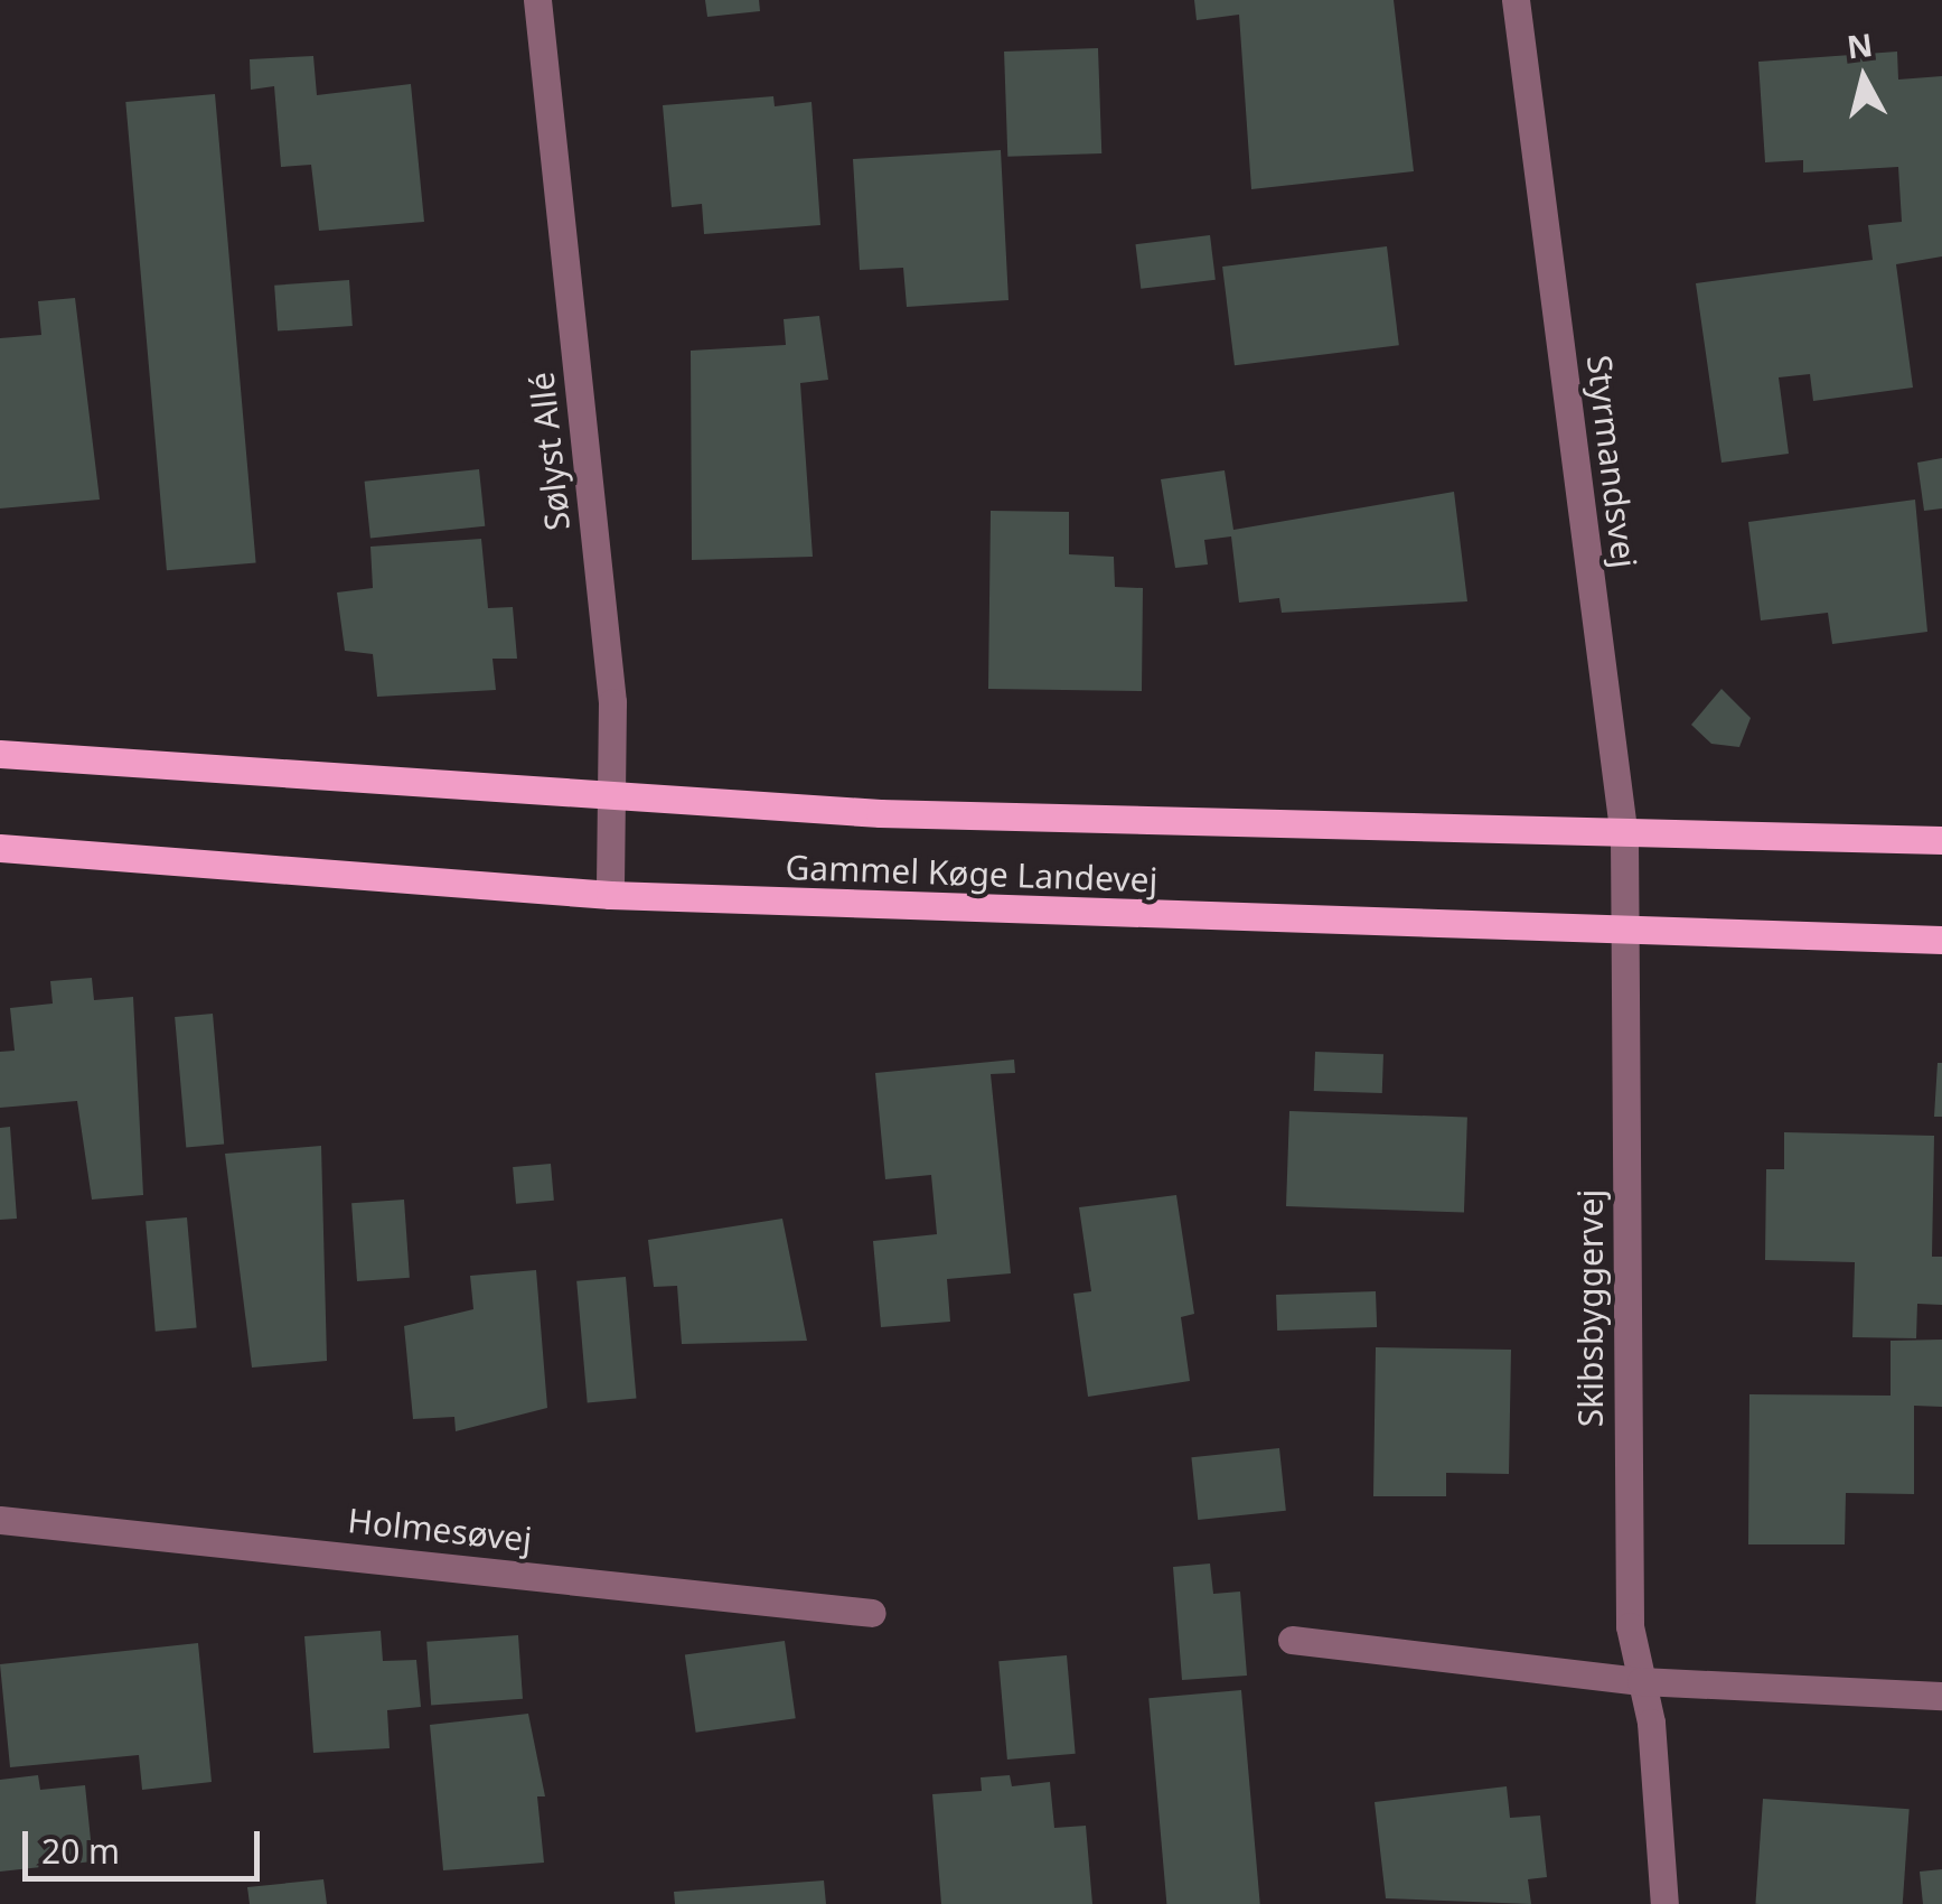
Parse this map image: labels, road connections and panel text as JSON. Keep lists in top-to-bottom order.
{
  "streets": {
    "main road": ["Gammel Køge Landevej"],
    "street": [
      "Sølyst Allé",
      "Styrmandsvej",
      "Skibsbyggervej",
      "Holmesøvej"
    ]
  },
  "crossings": [
    ["Sølyst Allé", "Gammel Køge Landevej"],
    ["Styrmandsvej", "Gammel Køge Landevej"],
    ["Styrmandsvej", "Skibsbyggervej"],
    ["Gammel Køge Landevej", "Skibsbyggervej"]
  ],
  "scale_bar": "20 m",
  "north": "top"
}
